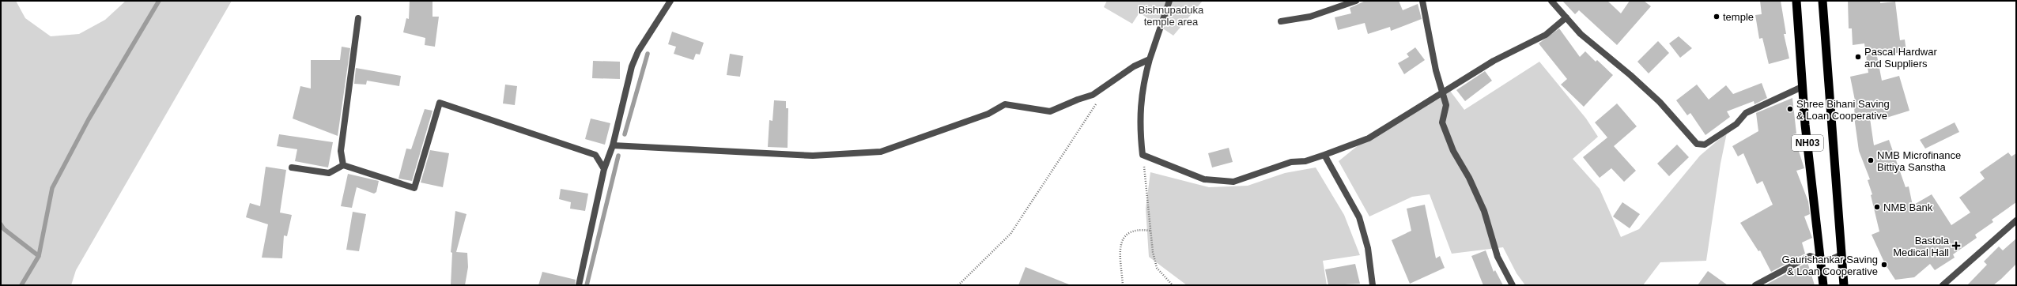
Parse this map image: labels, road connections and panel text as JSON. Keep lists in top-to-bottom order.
{
  "streets": {
    "highway": ["NH03"]
  },
  "parks": ["Bishnupaduka temple area"],
  "places": {
    "other": [
      "temple",
      "Pascal Hardwar and Suppliers",
      "Shree Bihani Saving & Loan Cooperative",
      "NMB Microfinance Bittiya Sanstha",
      "NMB Bank",
      "Gaurishankar Saving & Loan Cooperative"
    ],
    "health": ["Bastola Medical Hall"]
  }
}
